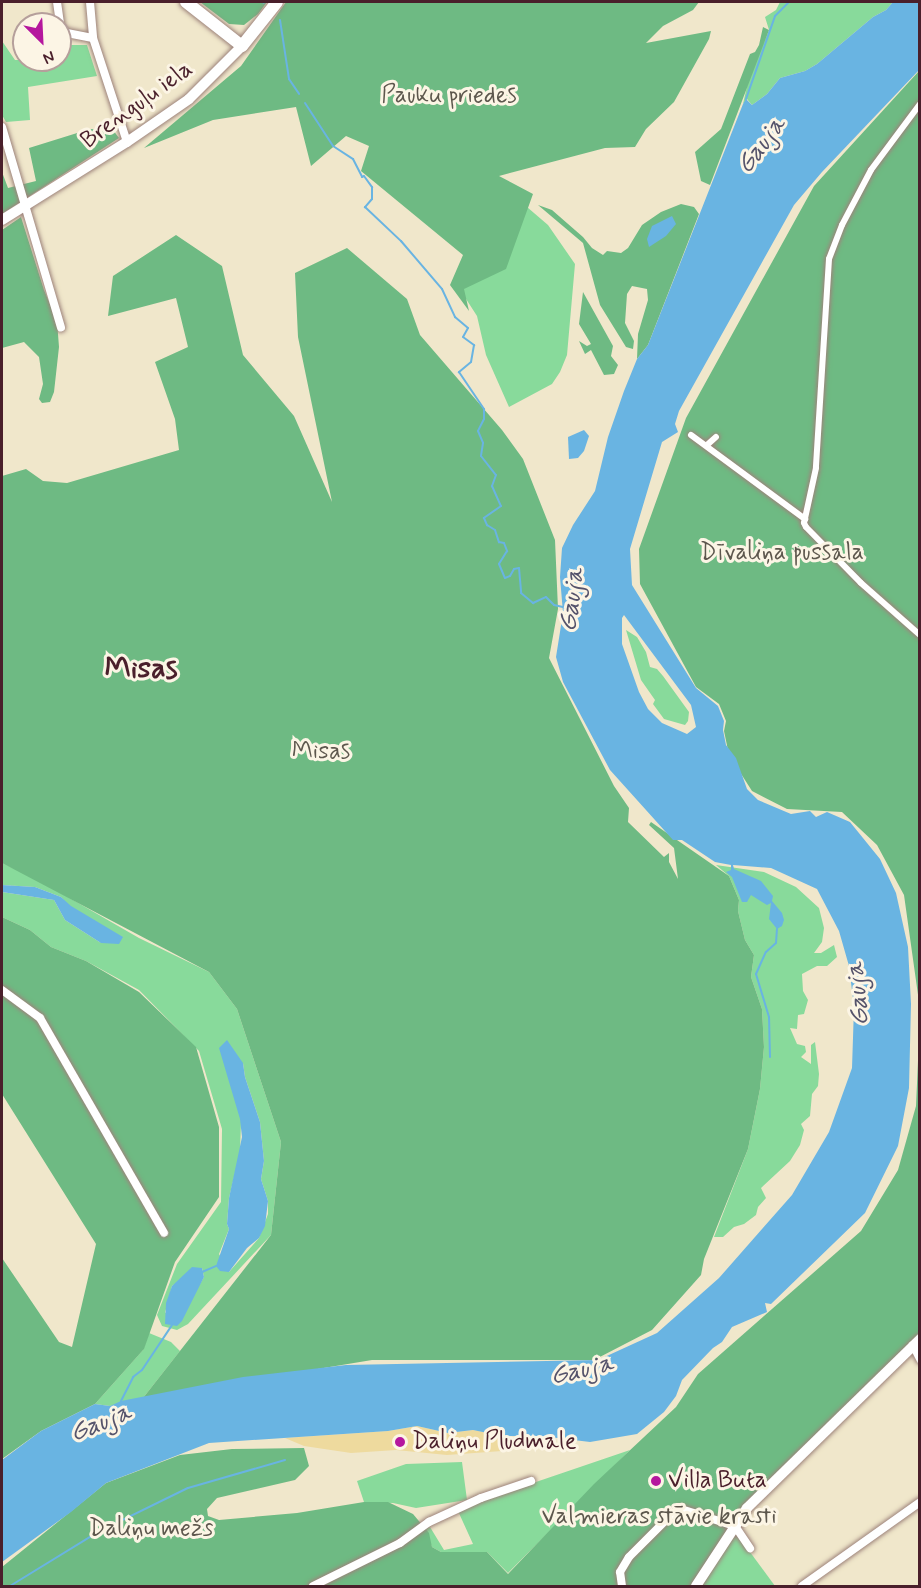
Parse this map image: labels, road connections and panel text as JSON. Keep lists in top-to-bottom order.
{
  "streets": {
    "main road": ["Brenguļu iela"]
  },
  "districts": ["Misas"],
  "water": ["Gauja"],
  "parks": [
    "Pauku priedes",
    "Dīvaliņa pussala",
    "Misas",
    "Valmieras stāvie krasti",
    "Daliņu mežs"
  ],
  "places": ["Daliņu Pludmale", "Villa Buta"],
  "north": "bottom right"
}
